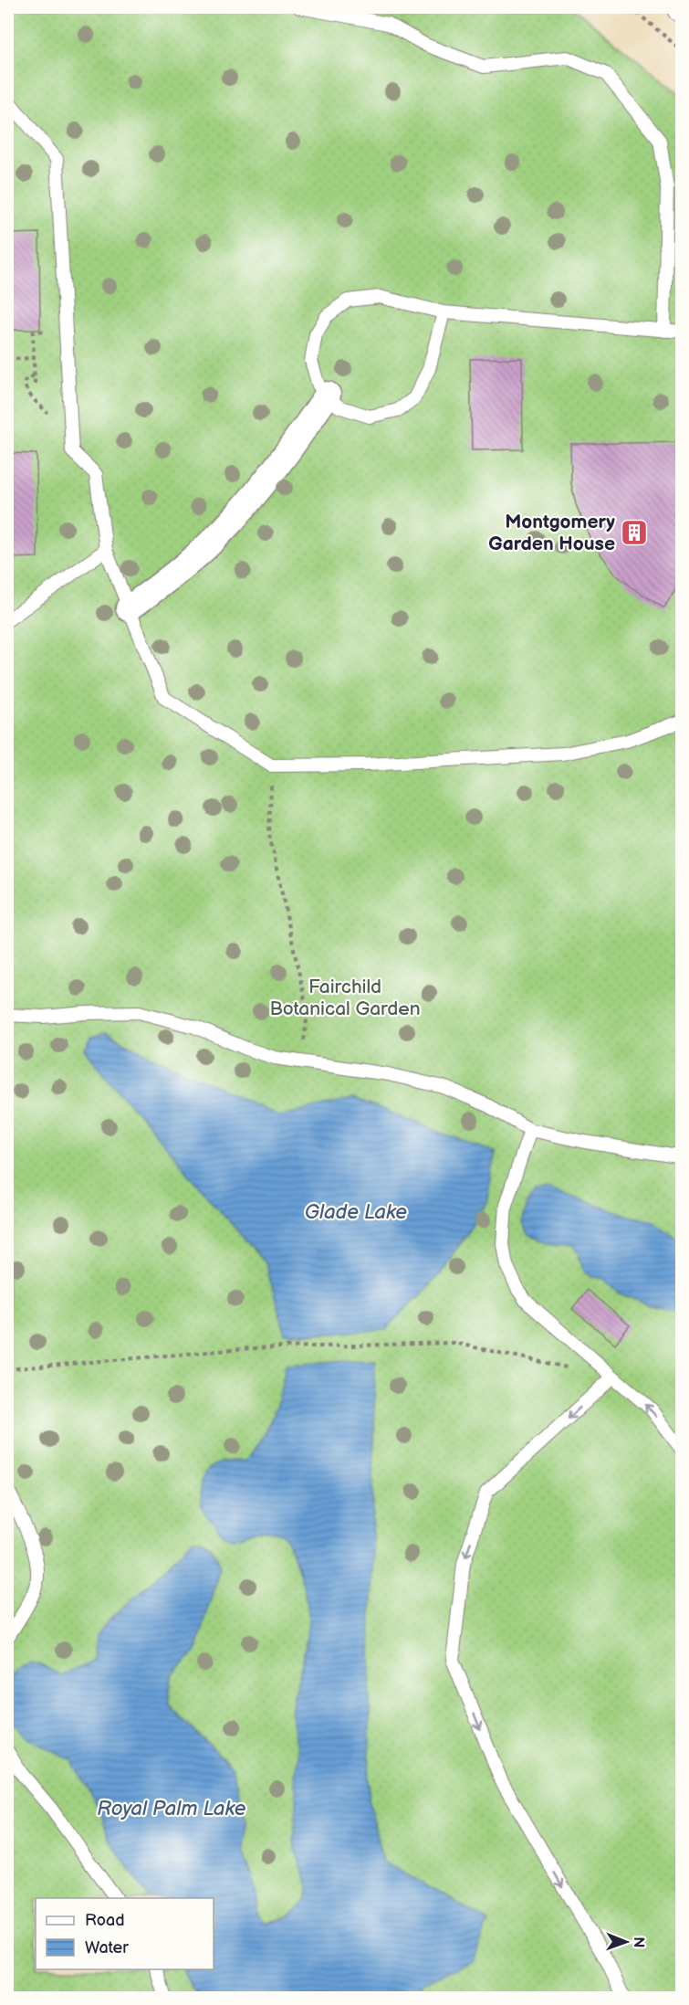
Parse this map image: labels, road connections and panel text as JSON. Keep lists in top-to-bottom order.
{
  "water": ["Glade Lake", "Royal Palm Lake"],
  "parks": ["Fairchild Botanical Garden"],
  "places": {
    "building": ["Montgomery Garden House"]
  },
  "legend": ["Road", "Water"],
  "north": "right"
}
